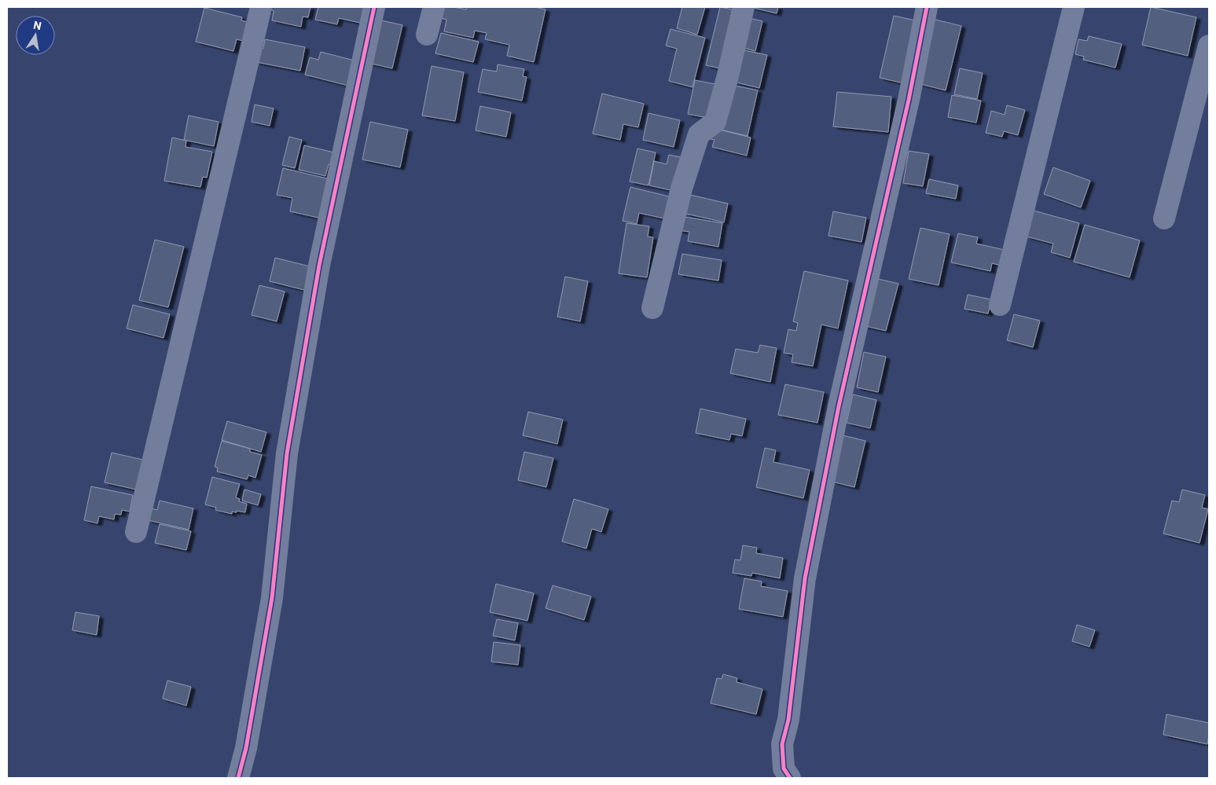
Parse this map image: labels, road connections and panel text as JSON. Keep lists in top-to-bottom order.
{
  "north": "top"
}
